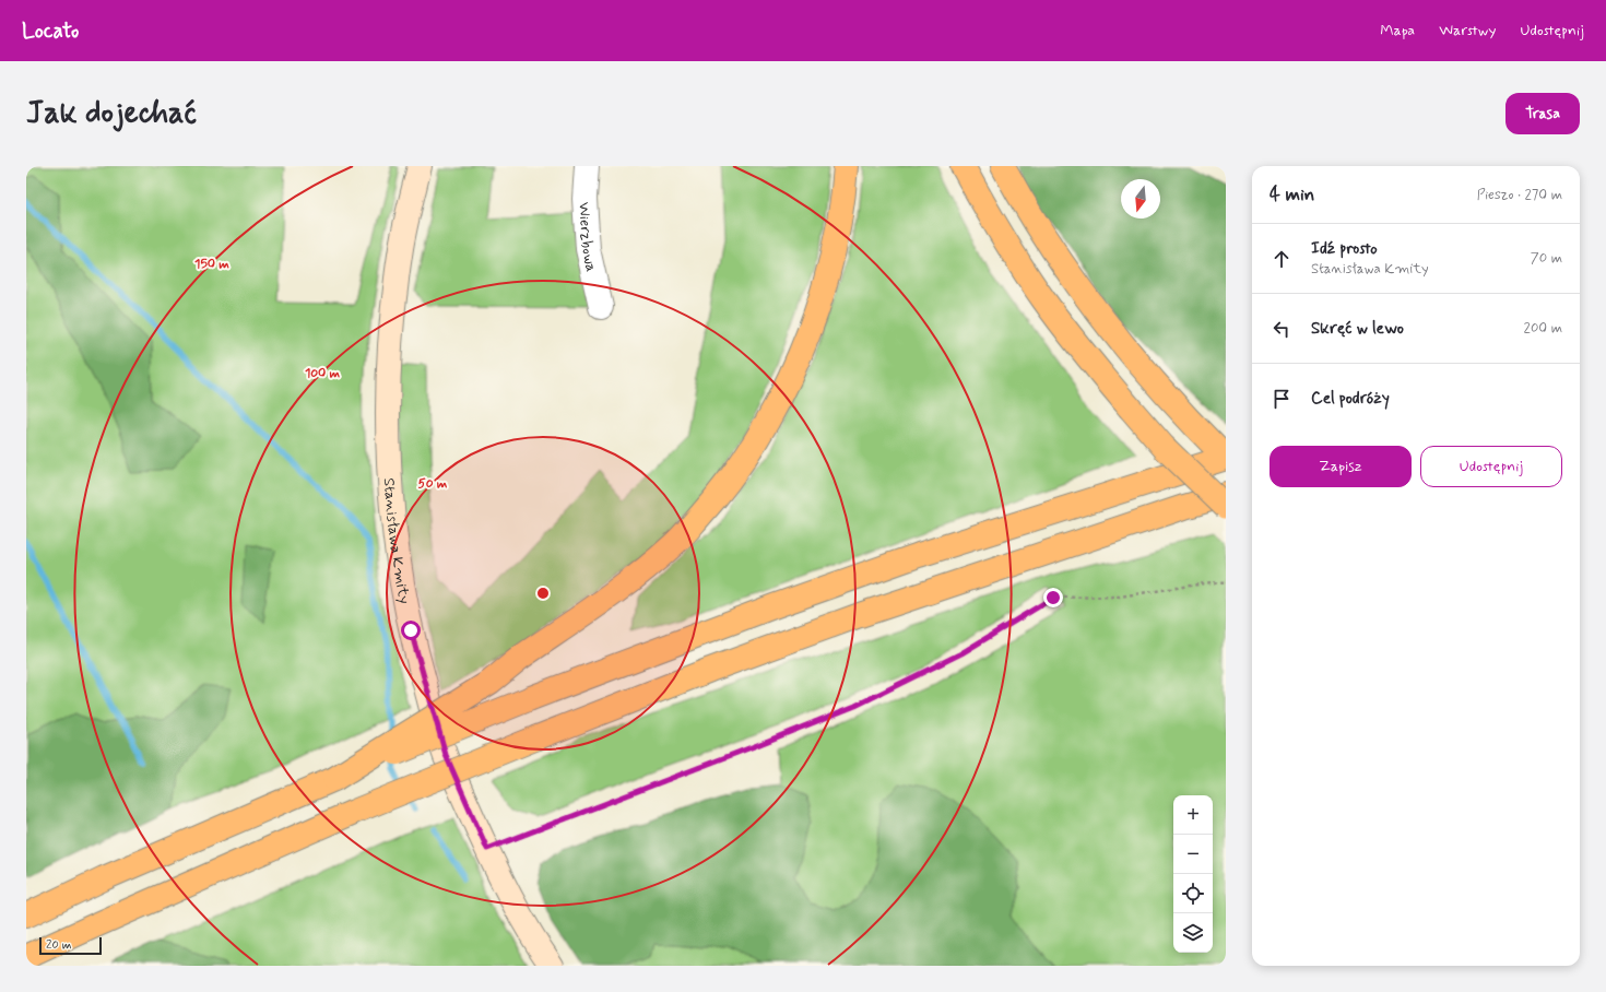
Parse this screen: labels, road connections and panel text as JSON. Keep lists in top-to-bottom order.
{
  "streets": {
    "main road": ["Stanisława Kmity"],
    "street": ["Wierzbowa"]
  },
  "scale_bar": "20 m",
  "north": "bottom",
  "page": {
    "header": "Locato",
    "nav": ["Mapa", "Warstwy", "Udostępnij"],
    "buttons": [
      "Trasa",
      ["Zapisz", "Udostępnij"]
    ],
    "title": "Jak dojechać",
    "heading": ["4 min", "Pieszo · 270 m"],
    "list": [
      ["Idź prosto", "Stanisława Kmity", "70 m"],
      ["Skręć w lewo", "200 m"],
      "Cel podróży"
    ],
    "map_buttons": ["+", "−"],
    "scale": "20 m"
  },
  "rings": ["150 m", "100 m", "50 m"]
}
